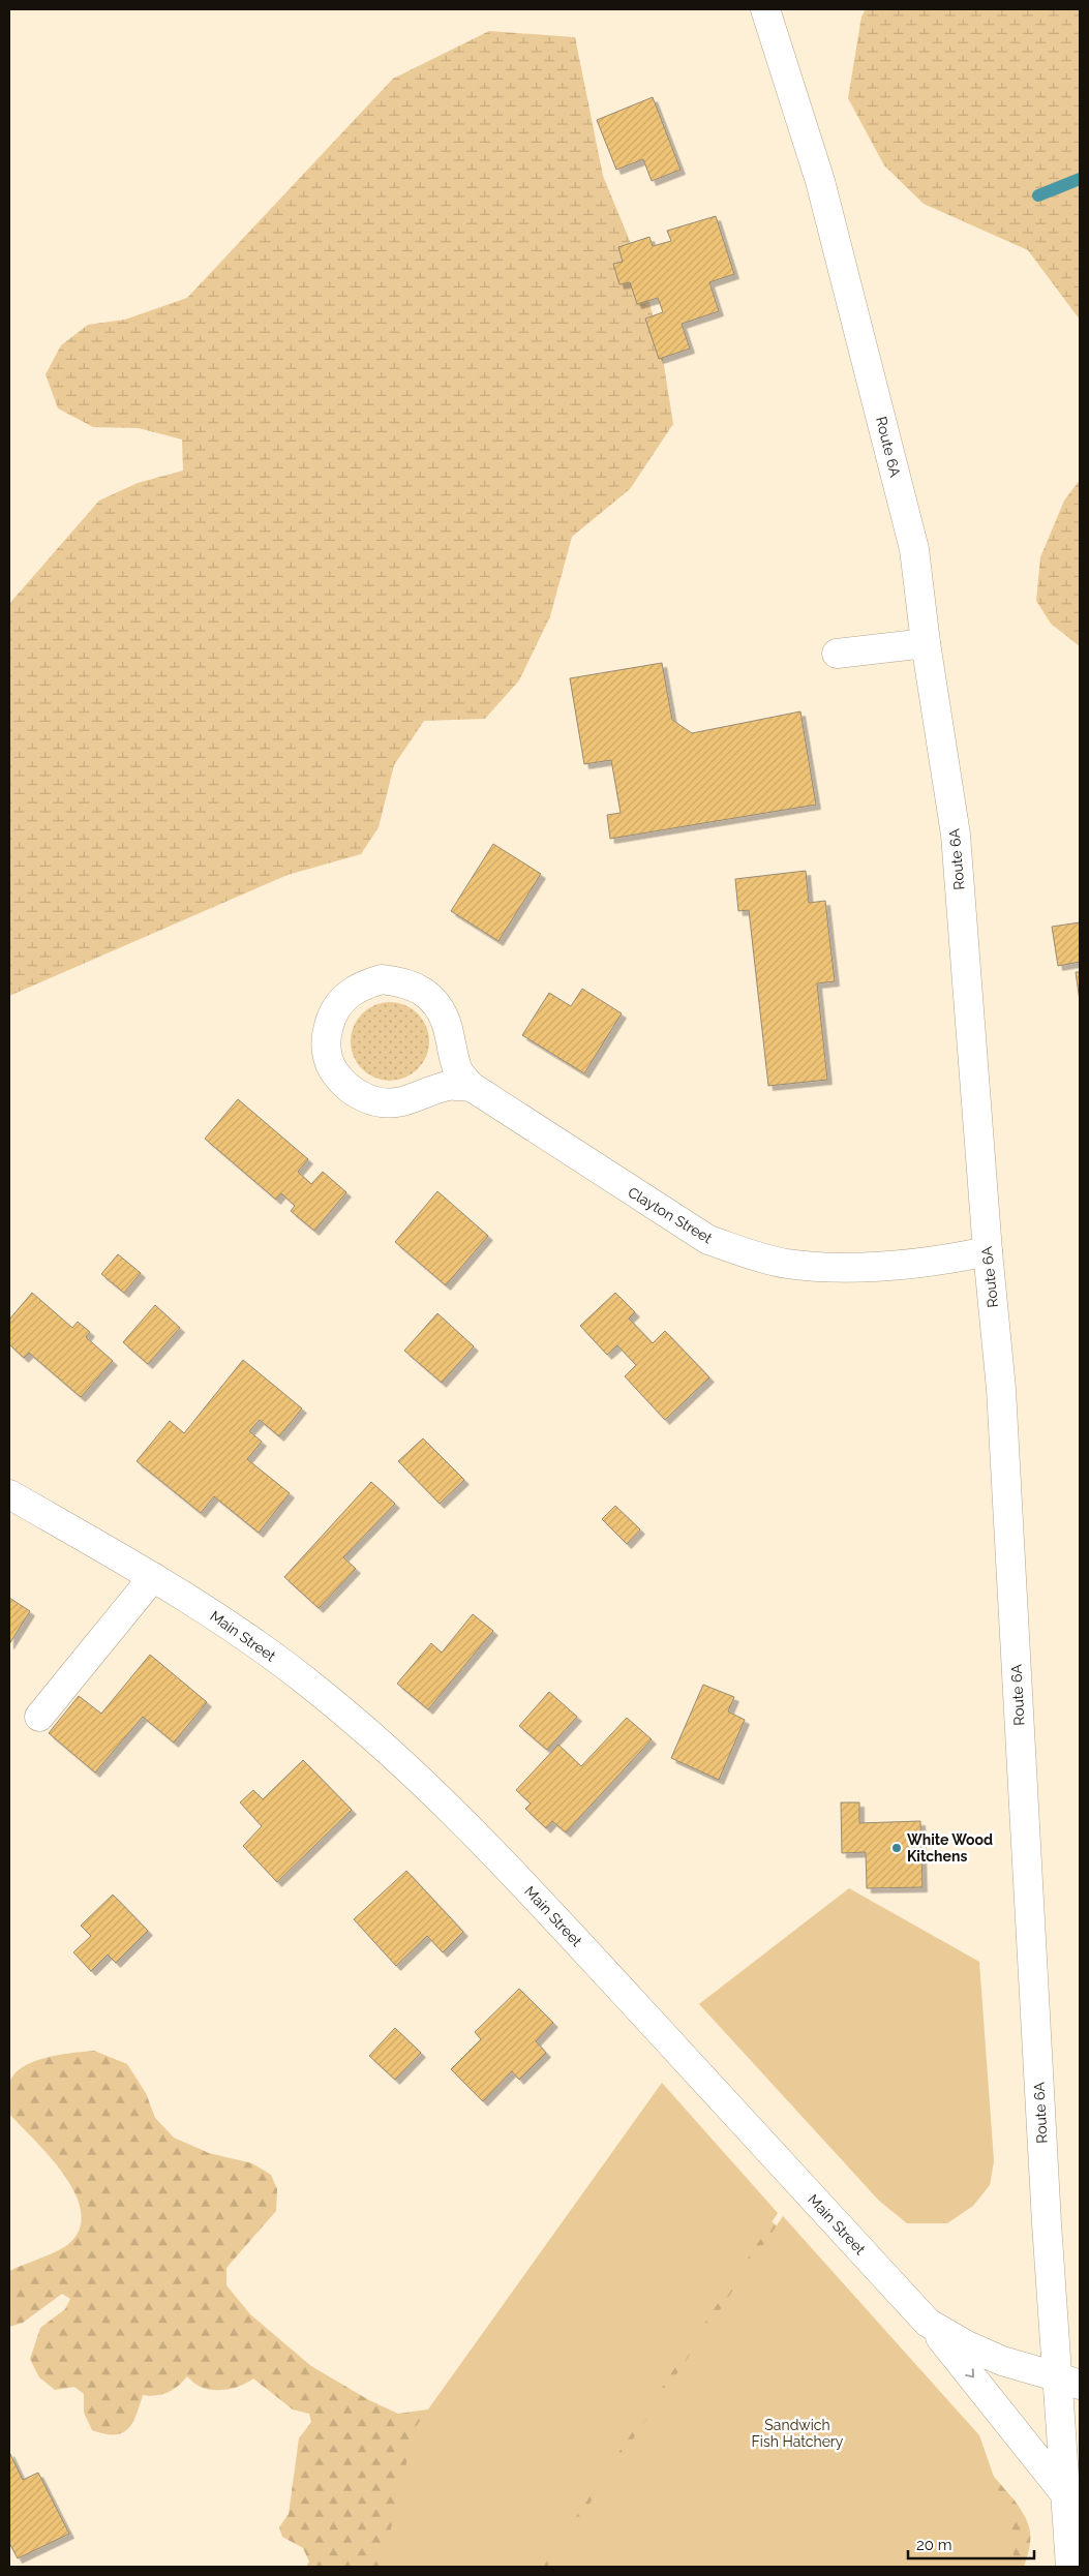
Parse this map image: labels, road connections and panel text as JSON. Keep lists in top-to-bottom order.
{
  "streets": {
    "main road": ["Route 6A", "Clayton Street", "Main Street"]
  },
  "crossings": [
    ["Route 6A", "Clayton Street"],
    ["Route 6A", "Main Street"]
  ],
  "parks": ["Sandwich Fish Hatchery"],
  "places": ["White Wood Kitchens"],
  "scale_bar": "20 m"
}
